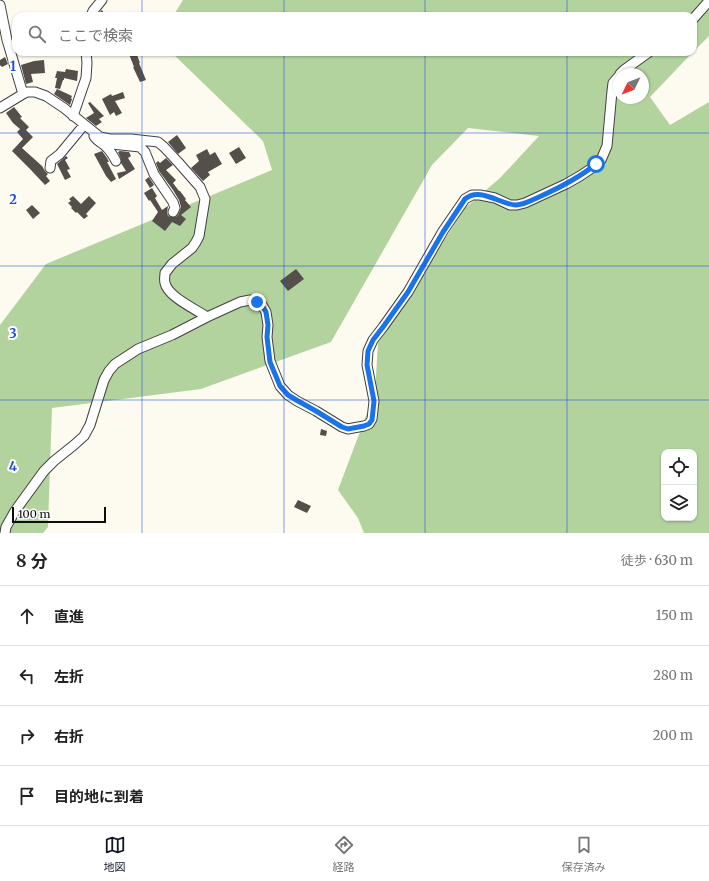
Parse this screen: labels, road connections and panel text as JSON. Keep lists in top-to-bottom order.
{
  "scale_bar": "100 m",
  "north": "bottom left",
  "page": {
    "search": "ここで検索",
    "scale": "100 m",
    "heading": ["8 分", "徒歩 · 630 m"],
    "list": [
      ["直進", "150 m"],
      ["左折", "280 m"],
      ["右折", "200 m"],
      "目的地に到着"
    ],
    "nav": ["地図", "経路", "保存済み"]
  },
  "grid": {
    "rows": [
      "1",
      "2",
      "3",
      "4"
    ]
  }
}
